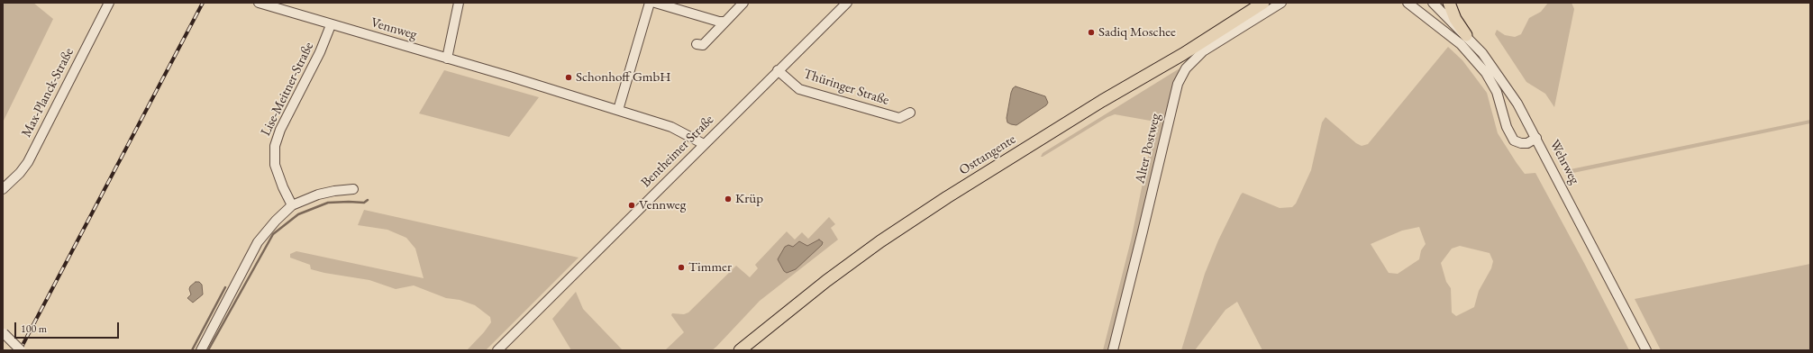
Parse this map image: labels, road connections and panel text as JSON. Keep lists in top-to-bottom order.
{
  "streets": {
    "main road": ["Osttangente"],
    "street": [
      "Vennweg",
      "Thüringer Straße",
      "Lise-Meitner-Straße",
      "Max-Planck-Straße",
      "Alter Postweg",
      "Bentheimer Straße",
      "Wehrweg"
    ]
  },
  "crossings": [
    ["Vennweg", "Lise-Meitner-Straße"],
    ["Vennweg", "Bentheimer Straße"],
    ["Thüringer Straße", "Bentheimer Straße"]
  ],
  "places": [
    "Sadiq Moschee",
    "Schonhoff GmbH",
    "Krüp",
    "Vennweg",
    "Timmer"
  ],
  "scale_bar": "100 m"
}
